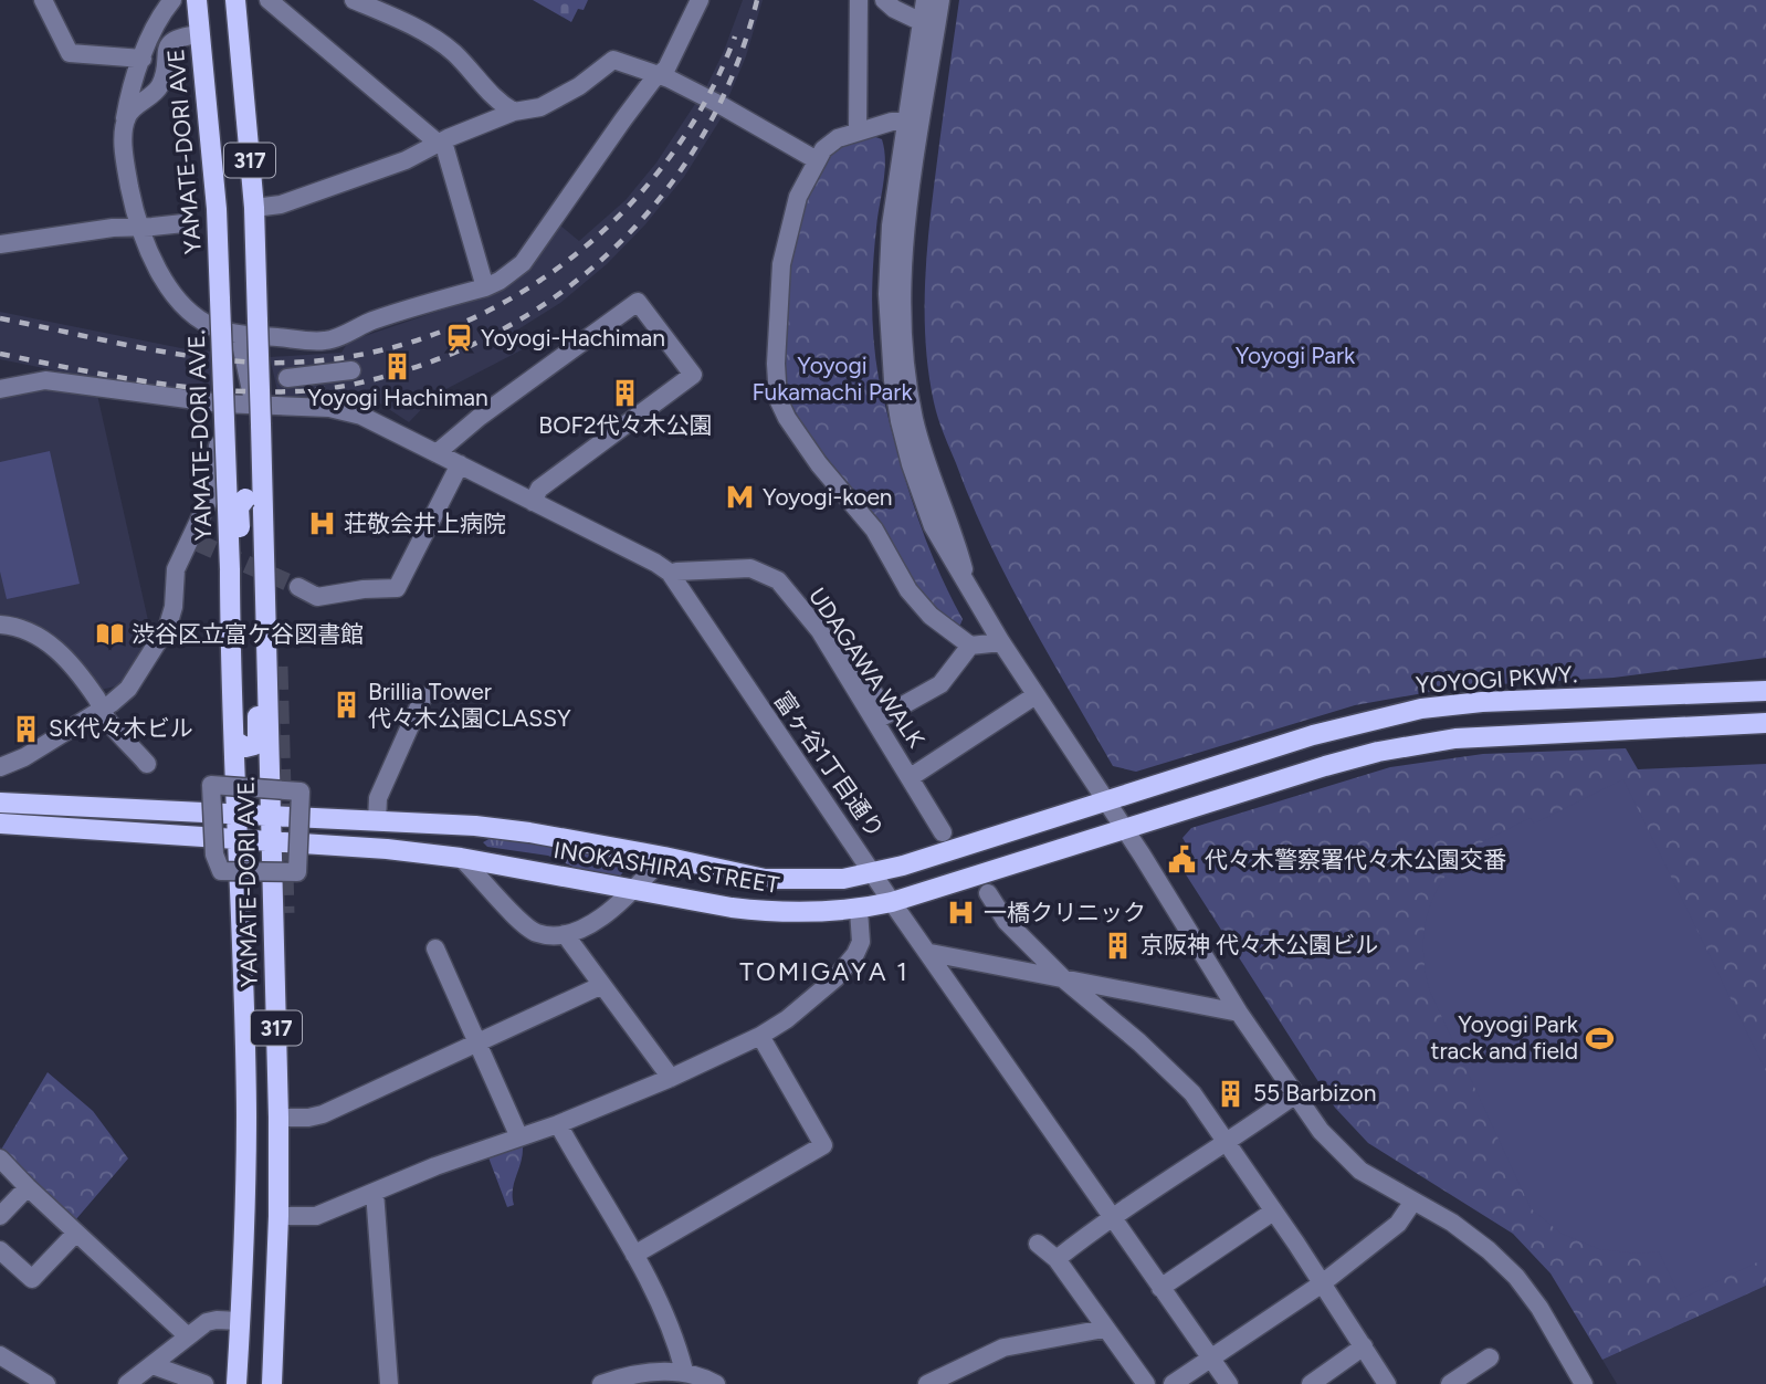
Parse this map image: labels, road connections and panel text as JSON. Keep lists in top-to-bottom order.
{
  "streets": {
    "main road": [
      "YAMATE-DORI AVE",
      "317",
      "YAMATE-DORI AVE.",
      "YOYOGI PKWY.",
      "INOKASHIRA STREET"
    ],
    "street": ["UDAGAWA WALK", "富ヶ谷1丁目通り"]
  },
  "crossings": [
    ["YAMATE-DORI AVE", "YAMATE-DORI AVE."],
    ["317", "YAMATE-DORI AVE."],
    ["317", "富ヶ谷1丁目通り"],
    ["YAMATE-DORI AVE.", "富ヶ谷1丁目通り"],
    ["YAMATE-DORI AVE.", "INOKASHIRA STREET"],
    ["YOYOGI PKWY.", "INOKASHIRA STREET"],
    ["富ヶ谷1丁目通り", "INOKASHIRA STREET"]
  ],
  "districts": ["TOMIGAYA 1"],
  "parks": ["Yoyogi Park", "Yoyogi Fukamachi Park"],
  "places": {
    "station": ["Yoyogi-Hachiman"],
    "building": [
      "Yoyogi Hachiman",
      "BOF2代々木公園",
      "Brillia Tower 代々木公園CLASSY",
      "SK代々木ビル",
      "京阪神 代々木公園ビル",
      "55 Barbizon"
    ],
    "metro station": ["Yoyogi-koen"],
    "hospital": ["荘敬会井上病院", "一橋クリニック"],
    "library": ["渋谷区立富ケ谷図書館"],
    "public building": ["代々木警察署代々木公園交番"],
    "sports": ["Yoyogi Park track and field"]
  }
}
